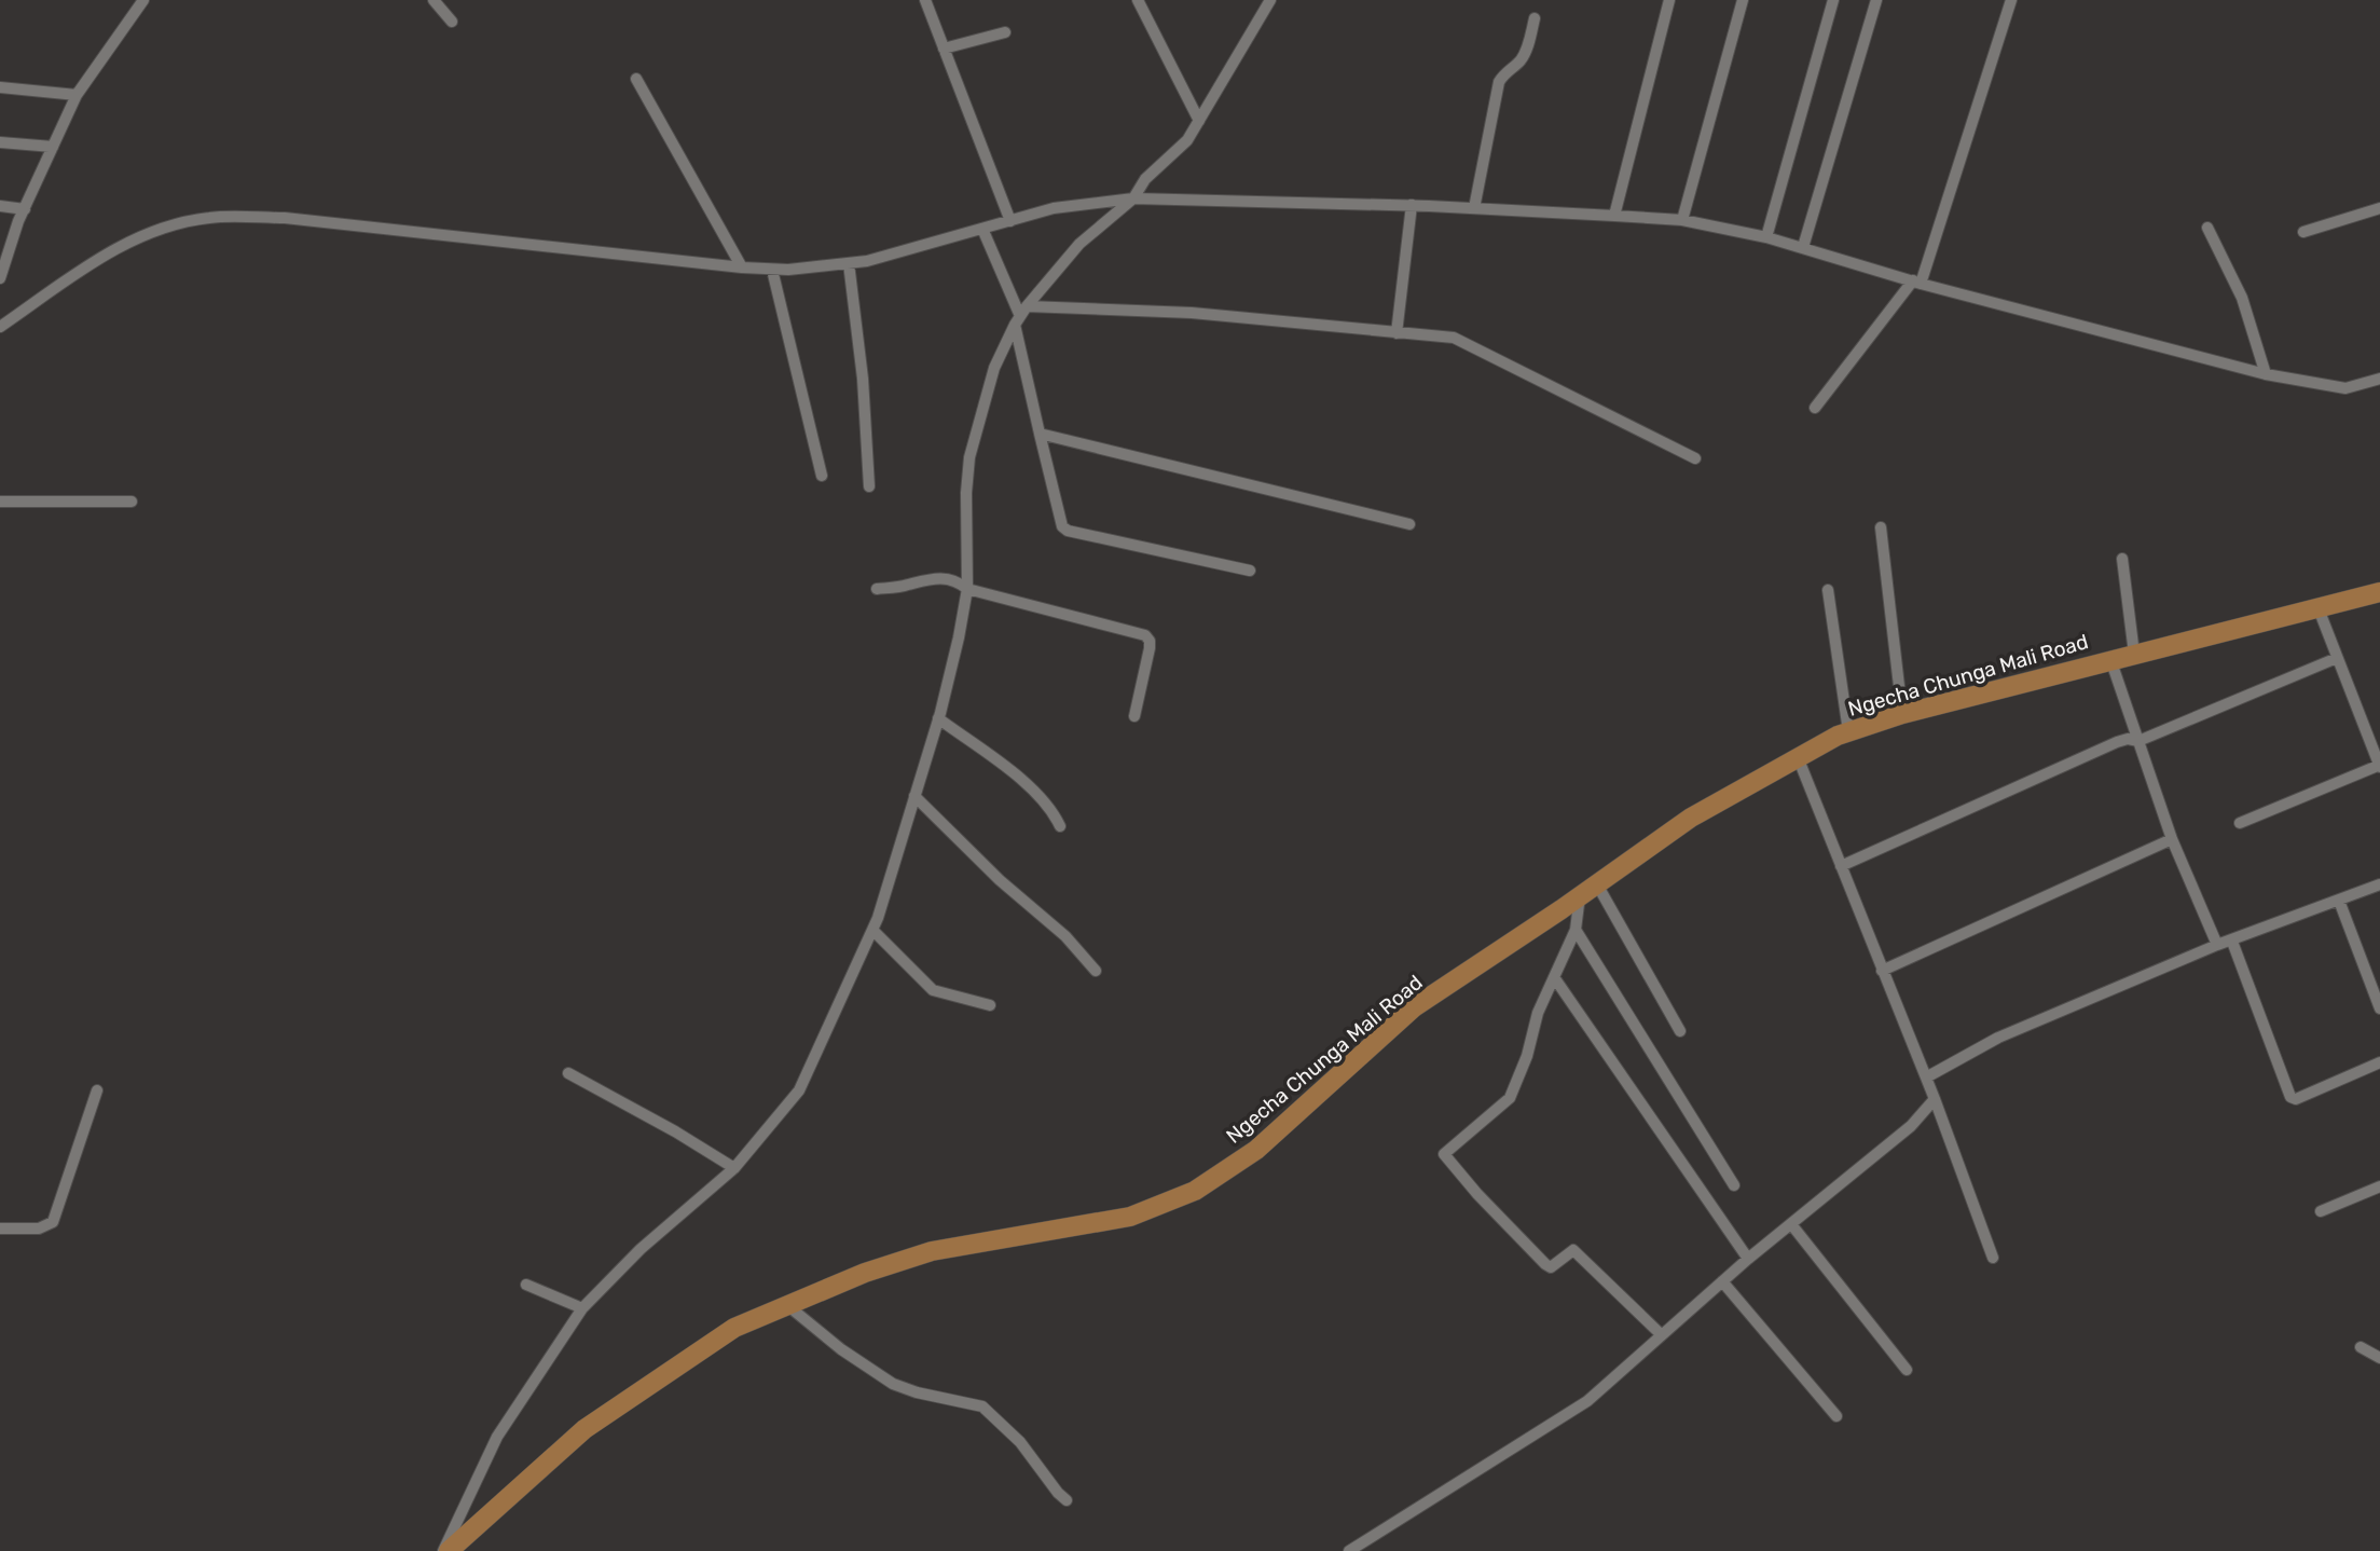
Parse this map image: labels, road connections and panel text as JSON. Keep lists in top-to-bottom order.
{
  "streets": {
    "main road": ["Ngecha Chunga Mali Road"]
  }
}
